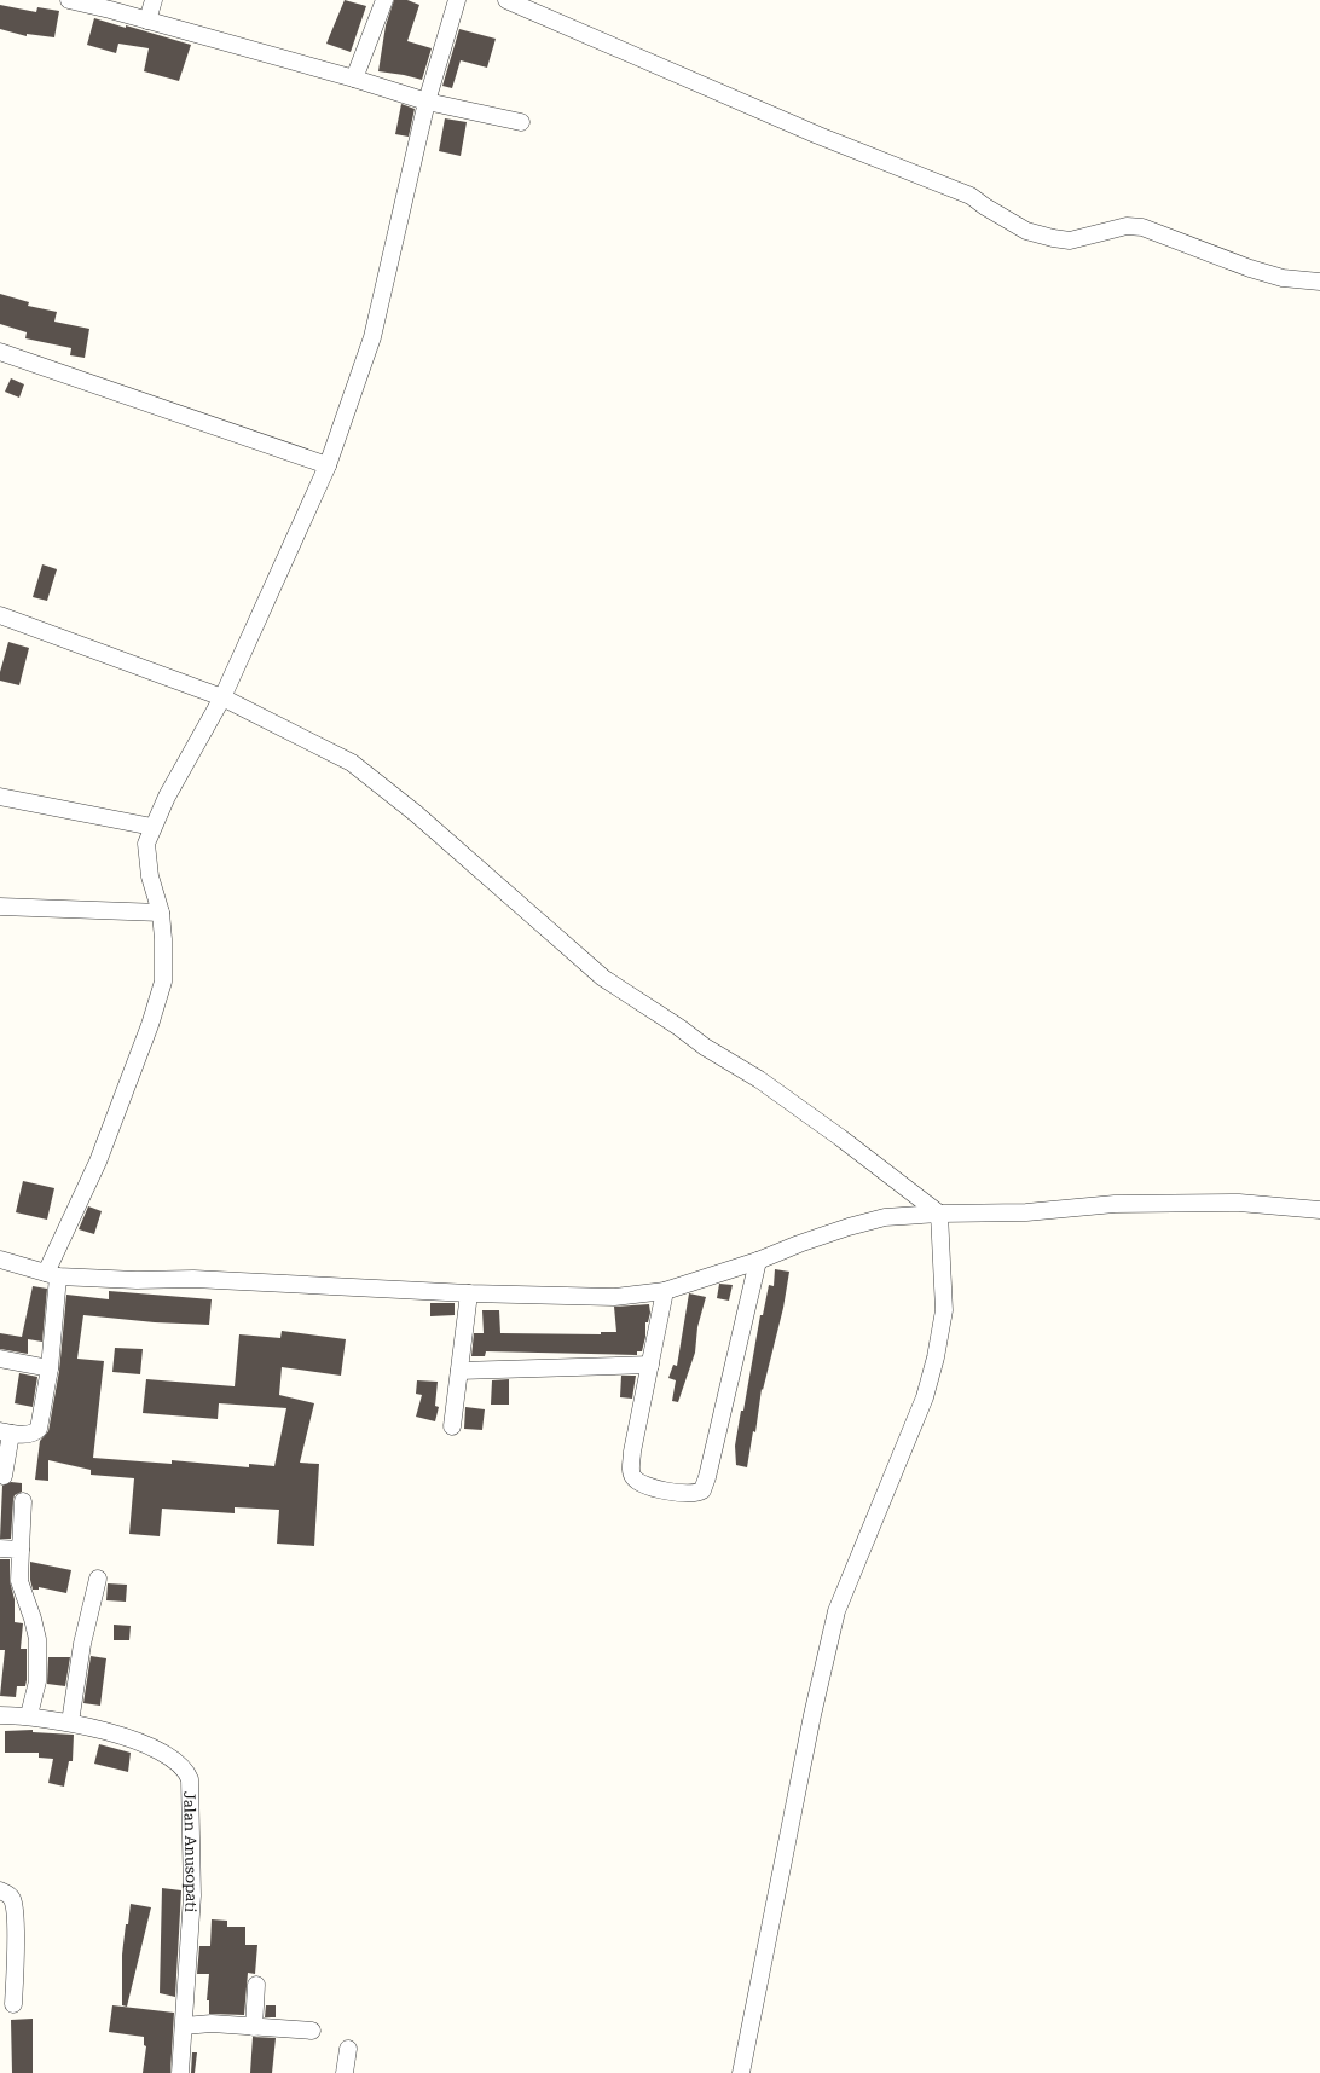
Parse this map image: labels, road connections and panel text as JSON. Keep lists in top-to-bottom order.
{
  "streets": {
    "street": ["Jalan Anusopati"]
  }
}
